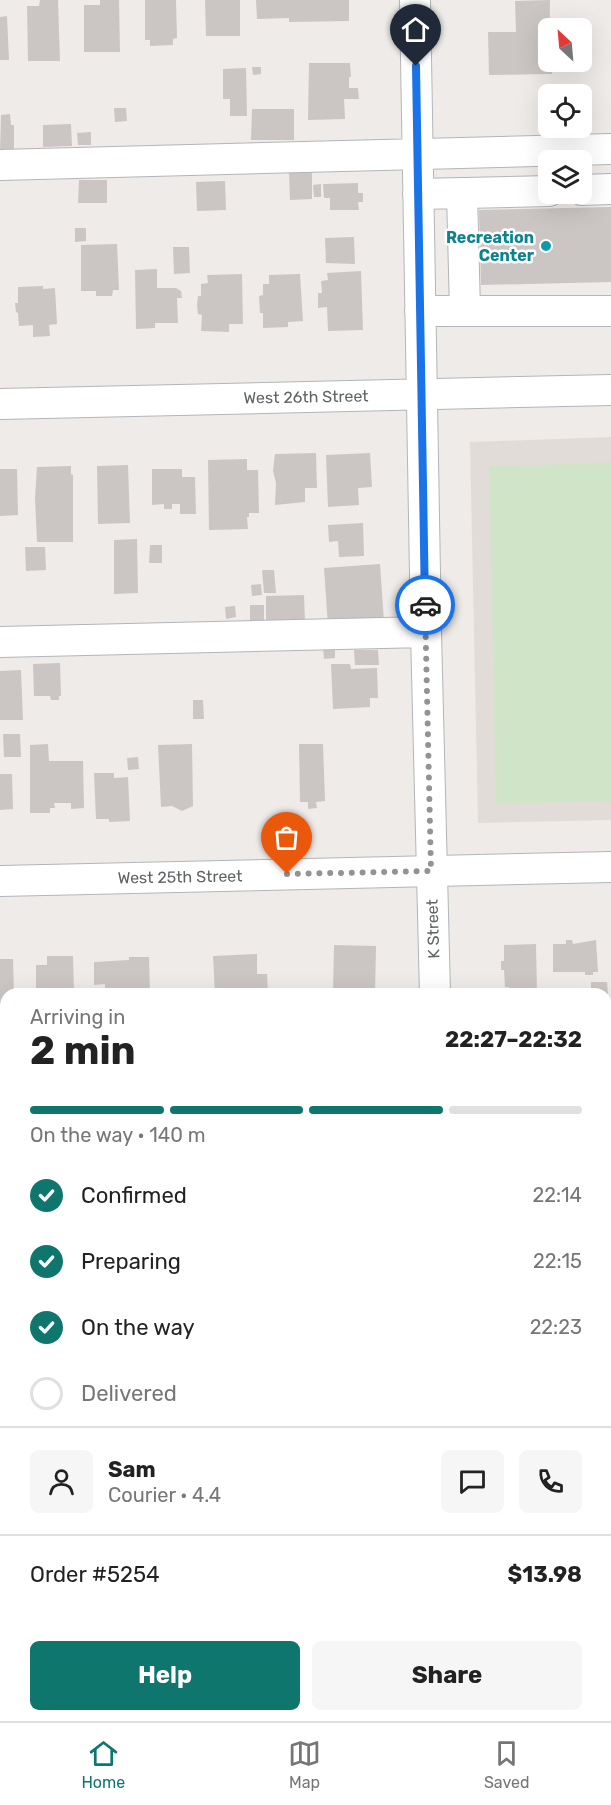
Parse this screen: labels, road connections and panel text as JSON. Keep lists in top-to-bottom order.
{
  "streets": {
    "street": ["West 26th Street", "West 25th Street", "K Street"]
  },
  "crossings": [
    ["West 26th Street", "K Street"],
    ["West 25th Street", "K Street"]
  ],
  "places": ["Recreation Center"],
  "north": "top left",
  "page": {
    "heading": ["2 min", "Arriving in", "22:27–22:32"],
    "panel": [
      "Sam",
      "Courier · 4.4",
      "Order #5254",
      "$13.98"
    ],
    "bar": "On the way · 140 m",
    "list": [
      ["Confirmed", "22:14"],
      ["Preparing", "22:15"],
      ["On the way", "22:23"],
      "Delivered"
    ],
    "buttons": ["Help", "Share"],
    "tabs": ["Home", "Map", "Saved"]
  }
}
